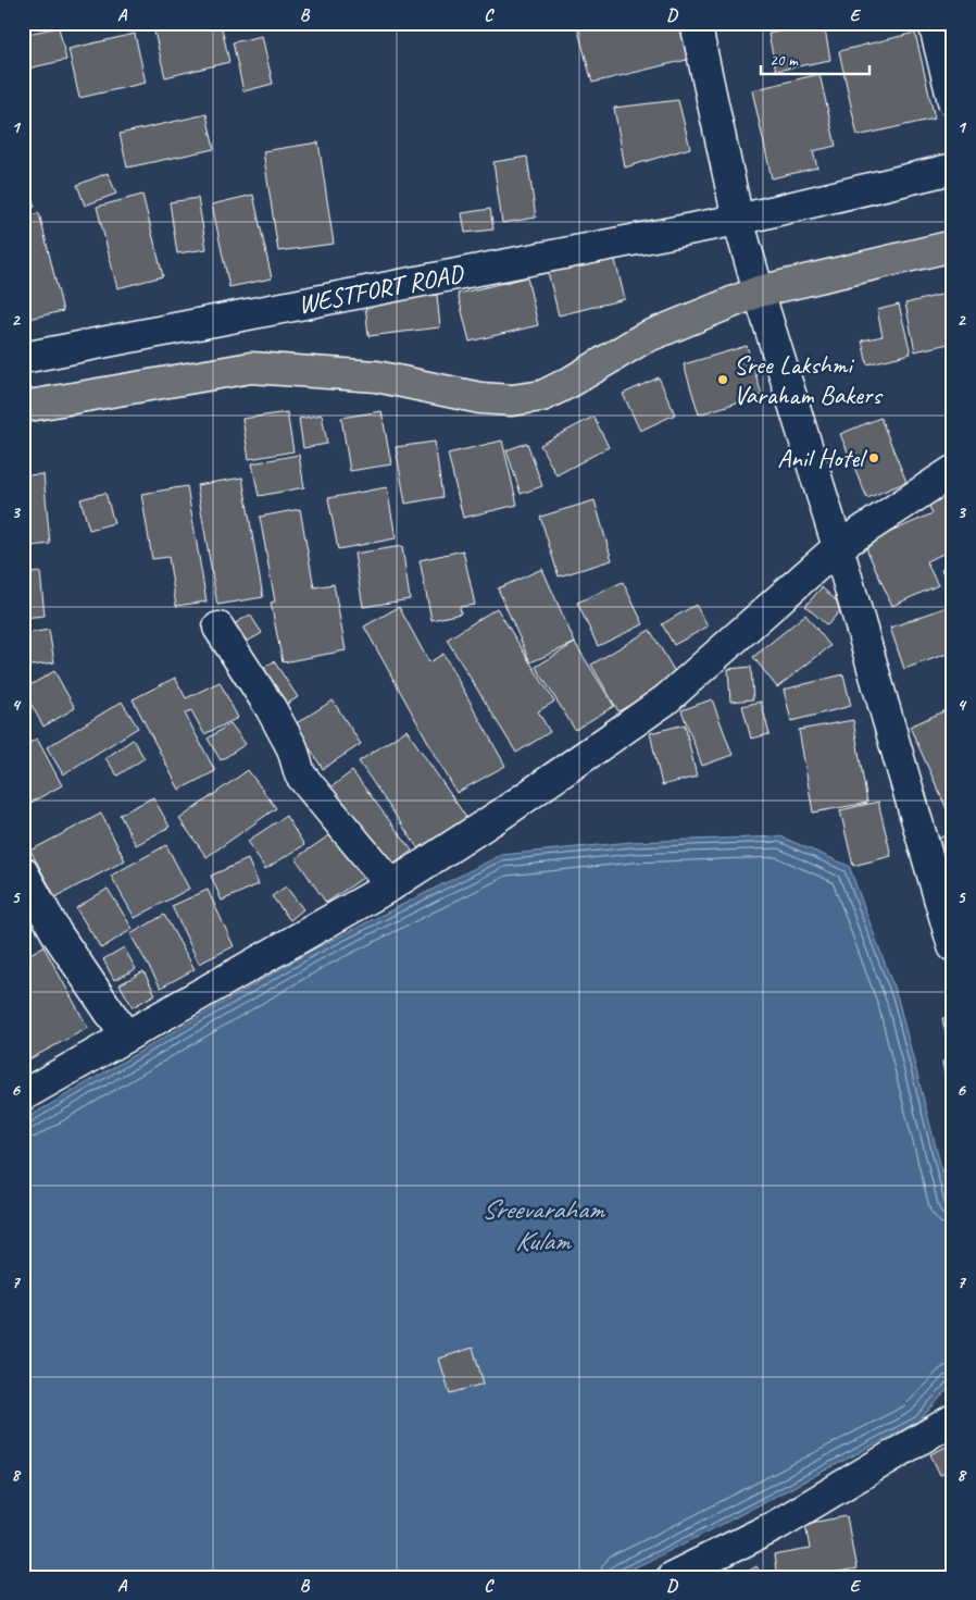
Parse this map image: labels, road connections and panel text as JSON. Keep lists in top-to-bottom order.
{
  "streets": {
    "street": ["WESTFORT ROAD"]
  },
  "water": ["Sreevaraham Kulam"],
  "places": ["Sree Lakshmi Varaham Bakers", "Anil Hotel"],
  "scale_bar": "20 m",
  "grid": {
    "columns": [
      "A",
      "B",
      "C",
      "D",
      "E"
    ],
    "rows": [
      "1",
      "2",
      "3",
      "4",
      "5",
      "6",
      "7",
      "8"
    ]
  }
}
